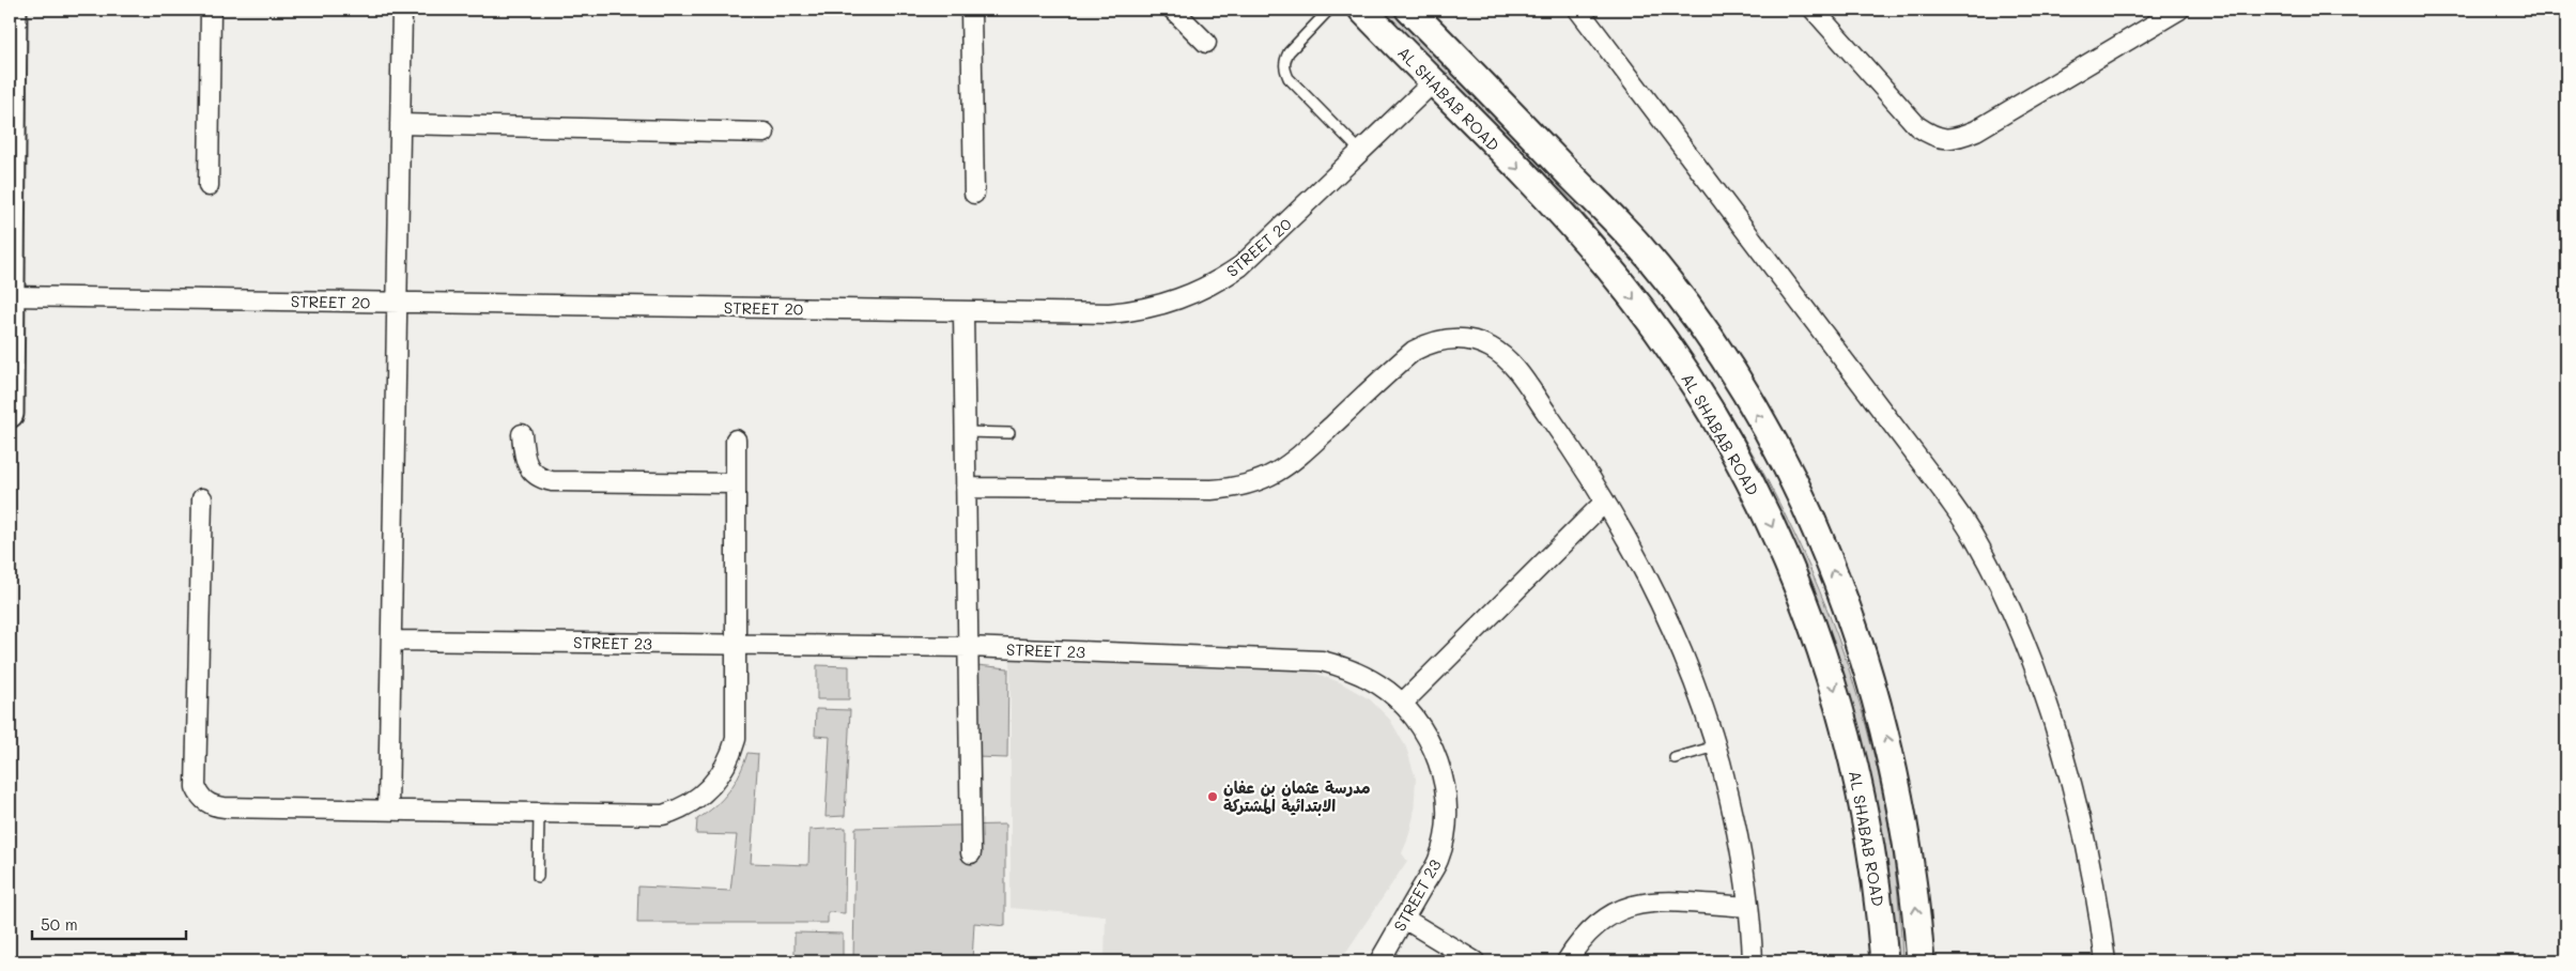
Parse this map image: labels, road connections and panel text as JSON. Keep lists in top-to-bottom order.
{
  "streets": {
    "main road": ["AL SHABAB ROAD"],
    "street": ["STREET 20", "STREET 23"]
  },
  "crossings": [
    ["AL SHABAB ROAD", "STREET 20"]
  ],
  "places": ["مدرسة عثمان بن عفان الابتدائية المشتركة"],
  "scale_bar": "50 m"
}
